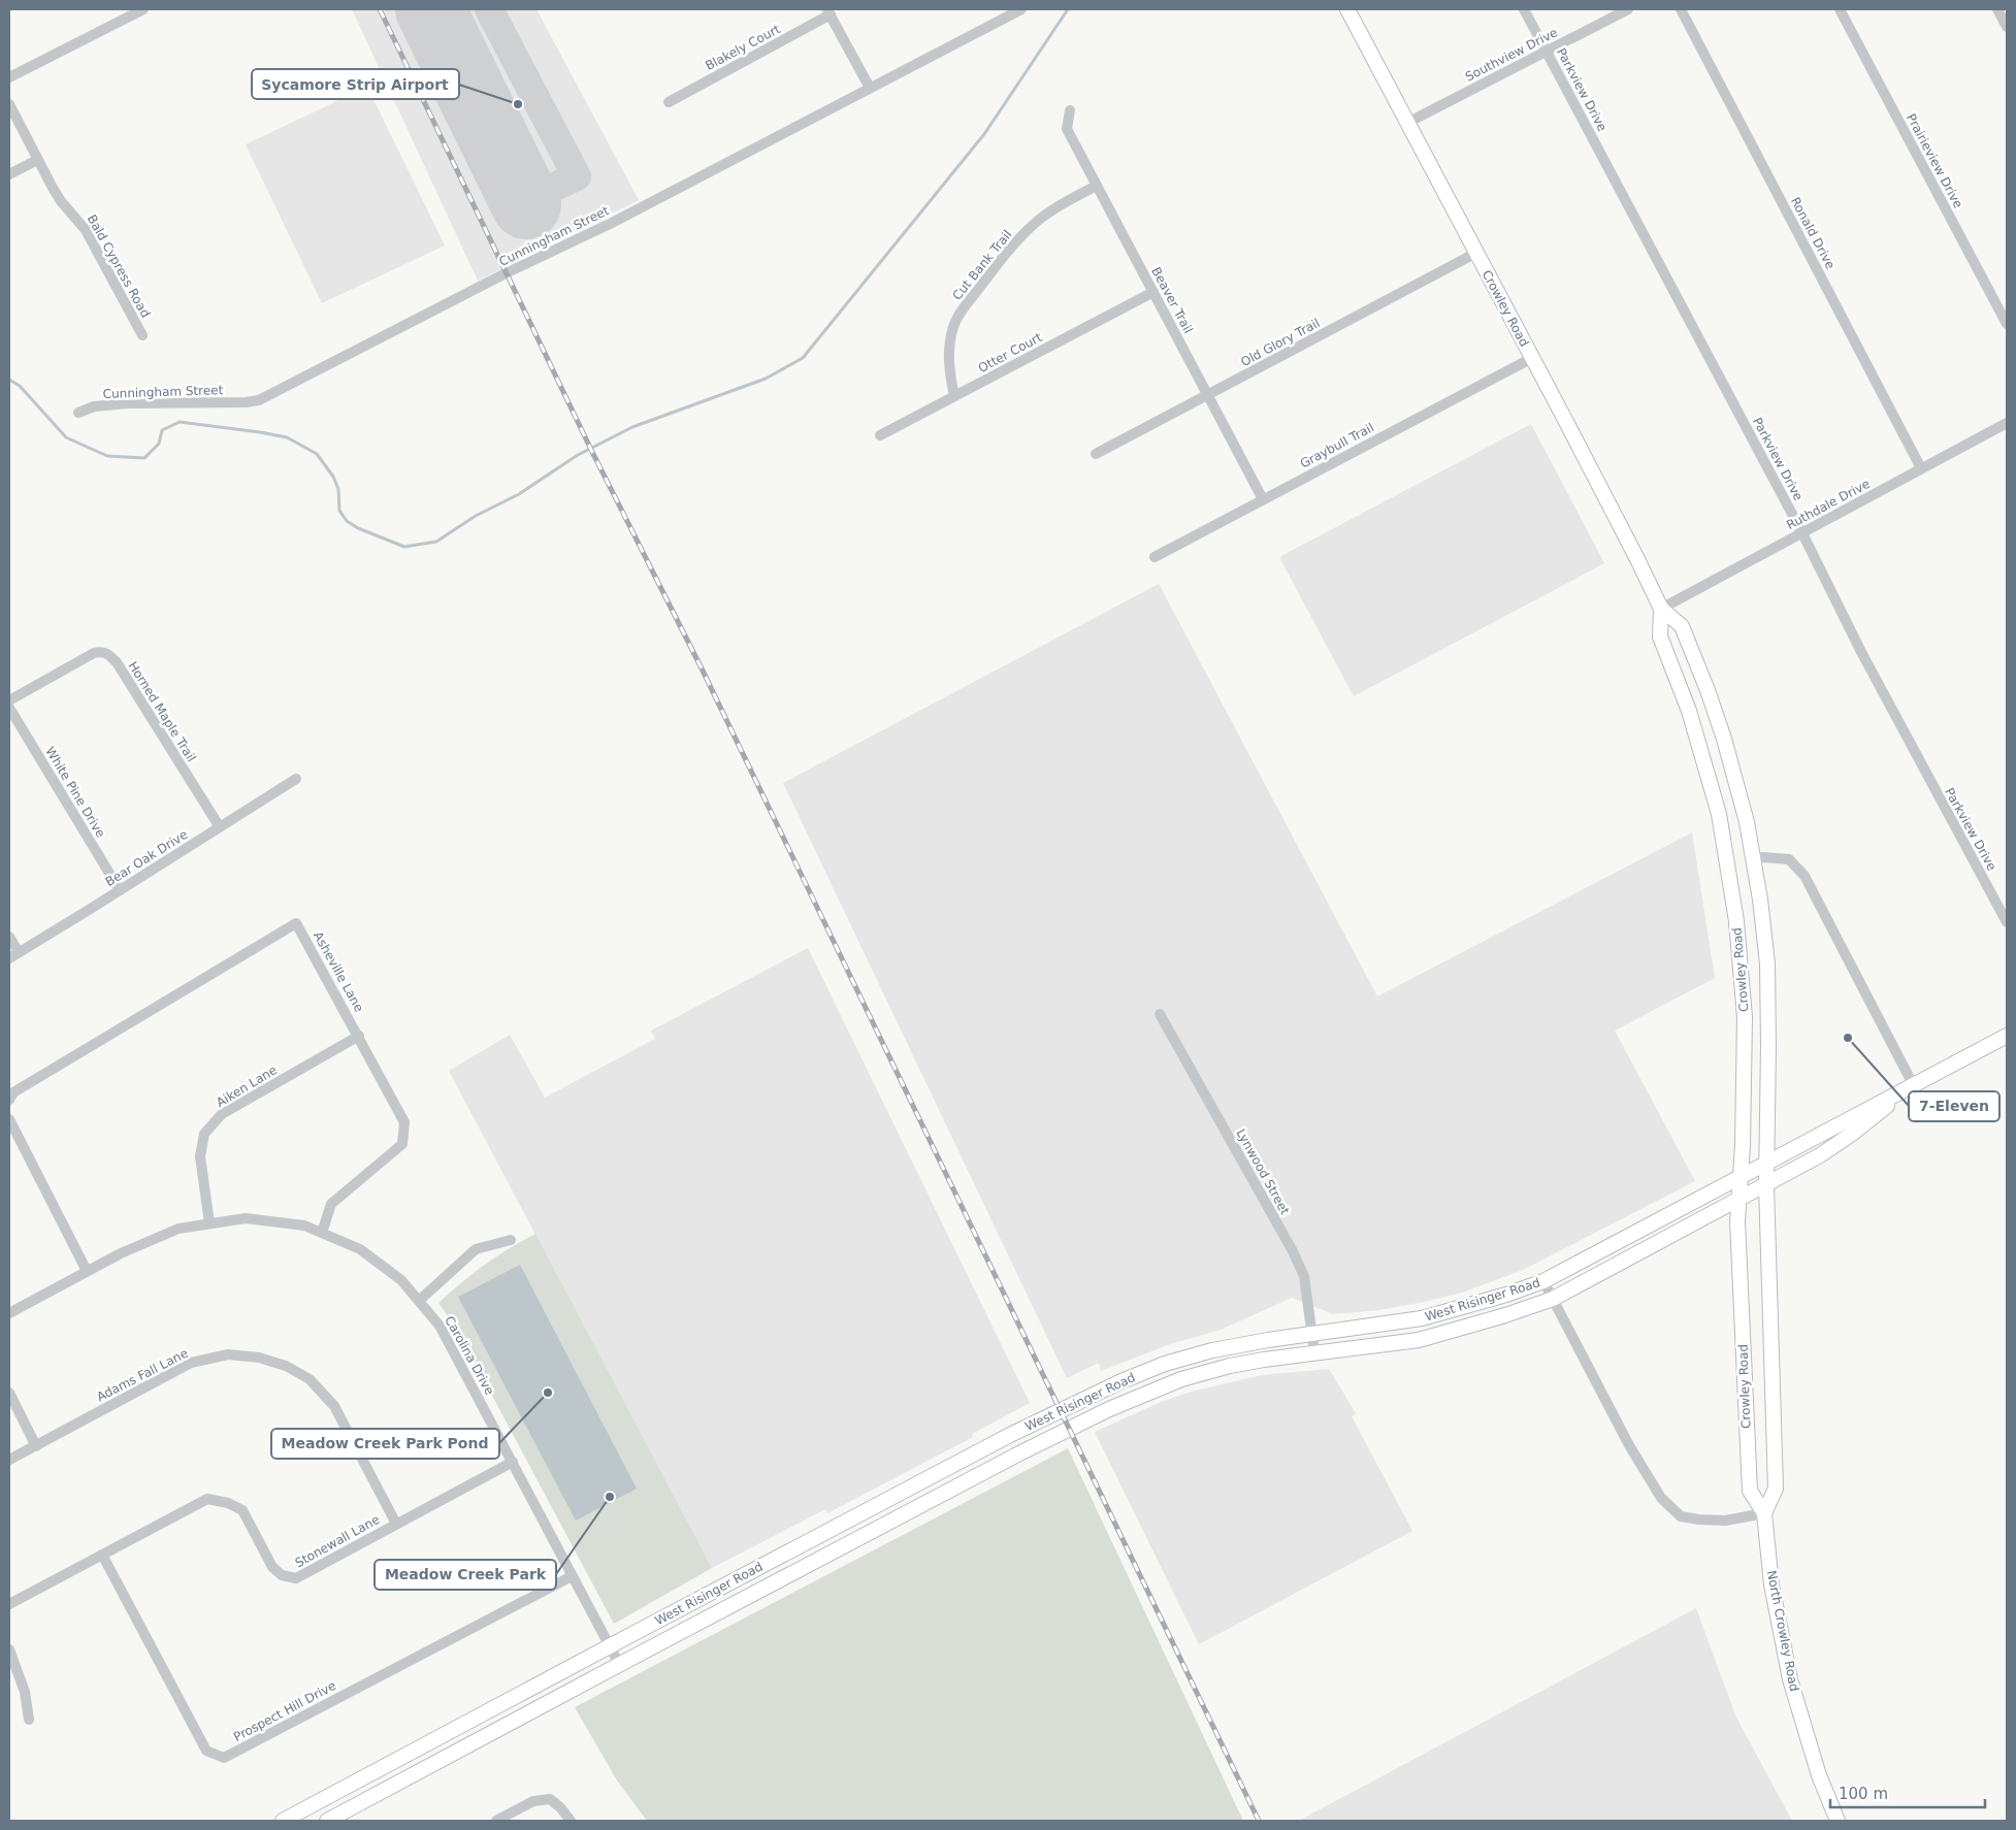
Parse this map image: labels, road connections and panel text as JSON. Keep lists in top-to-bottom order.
{
  "streets": {
    "main road": ["Crowley Road", "West Risinger Road", "North Crowley Road"],
    "street": [
      "Blakely Court",
      "Southview Drive",
      "Parkview Drive",
      "Prairieview Drive",
      "Ronald Drive",
      "Cunningham Street",
      "Cut Bank Trail",
      "Bald Cypress Road",
      "Beaver Trail",
      "Old Glory Trail",
      "Otter Court",
      "Graybull Trail",
      "Ruthdale Drive",
      "Horned Maple Trail",
      "White Pine Drive",
      "Bear Oak Drive",
      "Asheville Lane",
      "Aiken Lane",
      "Lynwood Street",
      "Carolina Drive",
      "Adams Fall Lane",
      "Stonewall Lane",
      "Prospect Hill Drive"
    ]
  },
  "crossings": [
    ["Southview Drive", "Parkview Drive"],
    ["Southview Drive", "Crowley Road"],
    ["Parkview Drive", "Ruthdale Drive"],
    ["Ronald Drive", "Ruthdale Drive"],
    ["Cut Bank Trail", "Beaver Trail"],
    ["Cut Bank Trail", "Otter Court"],
    ["Beaver Trail", "Old Glory Trail"],
    ["Beaver Trail", "Otter Court"],
    ["Beaver Trail", "Graybull Trail"],
    ["Crowley Road", "Old Glory Trail"],
    ["Crowley Road", "Graybull Trail"],
    ["Crowley Road", "Ruthdale Drive"],
    ["Crowley Road", "West Risinger Road"],
    ["Crowley Road", "North Crowley Road"],
    ["Horned Maple Trail", "Bear Oak Drive"],
    ["White Pine Drive", "Bear Oak Drive"],
    ["Asheville Lane", "Aiken Lane"],
    ["Asheville Lane", "Carolina Drive"],
    ["Aiken Lane", "Carolina Drive"],
    ["Lynwood Street", "West Risinger Road"],
    ["West Risinger Road", "Carolina Drive"],
    ["Carolina Drive", "Stonewall Lane"],
    ["Carolina Drive", "Prospect Hill Drive"],
    ["Adams Fall Lane", "Stonewall Lane"],
    ["Stonewall Lane", "Prospect Hill Drive"]
  ],
  "places": [
    "Sycamore Strip Airport",
    "7-Eleven",
    "Meadow Creek Park Pond",
    "Meadow Creek Park"
  ],
  "scale_bar": "100 m"
}
